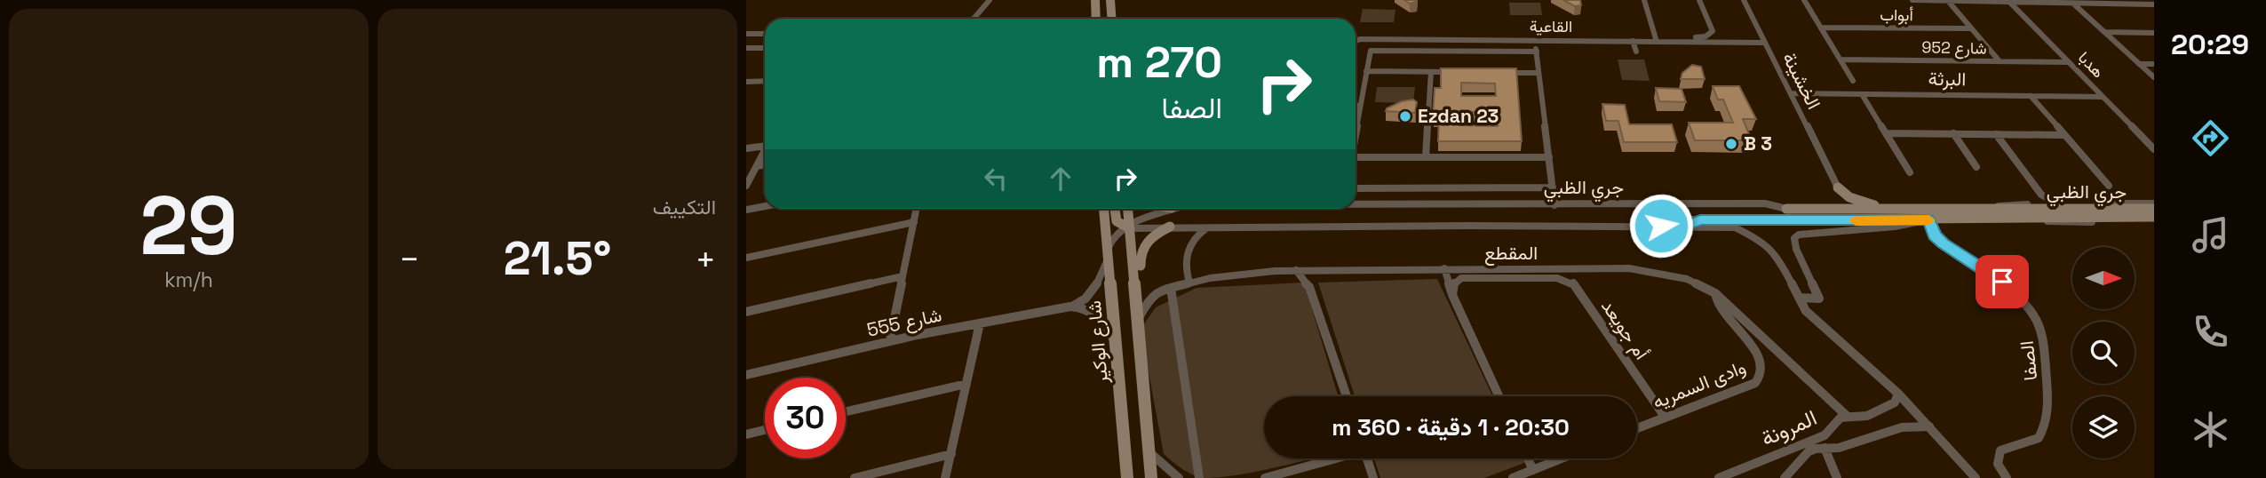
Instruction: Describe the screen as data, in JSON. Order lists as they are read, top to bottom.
{
  "streets": {
    "street": [
      "أبواب",
      "القاعية",
      "شارع 952",
      "هدبا",
      "البرثة",
      "الخشينة",
      "جري الظبي",
      "المقطع",
      "شارع 555",
      "أم جويعد",
      "شارع الوكير",
      "الصفا",
      "وادى السمريه",
      "المرونة"
    ]
  },
  "crossings": [
    ["القاعية", "الخشينة"],
    ["شارع 952", "هدبا"],
    ["هدبا", "البرثة"],
    ["البرثة", "الخشينة"],
    ["جري الظبي", "الصفا"],
    ["المقطع", "وادى السمريه"],
    ["المقطع", "المرونة"],
    ["شارع 555", "شارع الوكير"],
    ["أم جويعد", "وادى السمريه"]
  ],
  "places": ["Ezdan 23", "B 3"],
  "north": "right",
  "page": {
    "tabs": "20:29",
    "tile": [
      "التكييف",
      ["29", "km/h"]
    ],
    "turn": ["270 m", "الصفا"],
    "heat": ["−", "21.5°", "+"],
    "limit": "30",
    "trip": "20:30 · 1 دقيقة · 360 m"
  }
}
